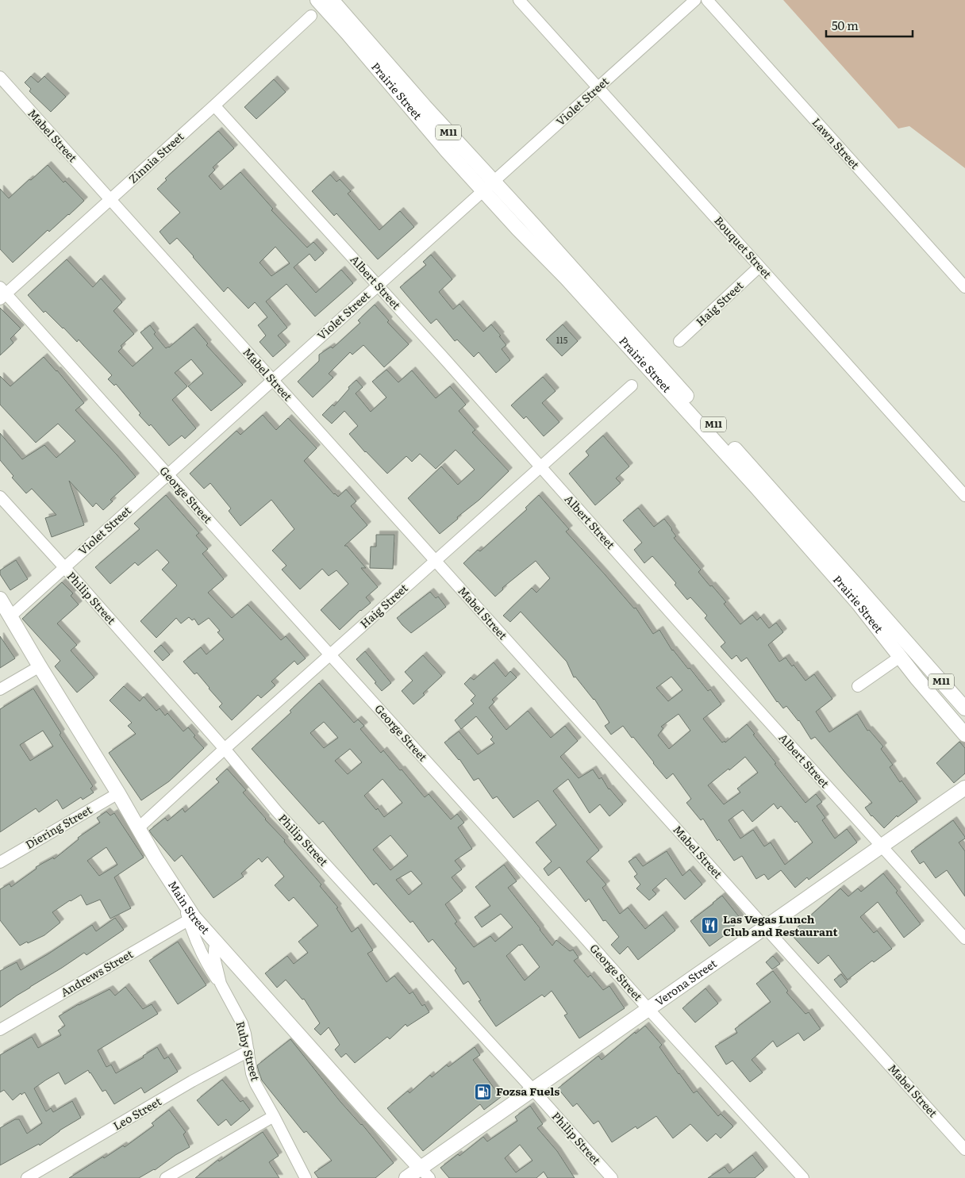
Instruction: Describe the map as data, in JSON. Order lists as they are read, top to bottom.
{
  "streets": {
    "main road": [
      "Prairie Street",
      "M11",
      "Main Street",
      "Verona Street"
    ],
    "street": [
      "Violet Street",
      "Mabel Street",
      "Lawn Street",
      "Zinnia Street",
      "Bouquet Street",
      "Albert Street",
      "Haig Street",
      "George Street",
      "Philip Street",
      "Diering Street",
      "Andrews Street",
      "Ruby Street",
      "Leo Street"
    ]
  },
  "crossings": [
    ["Prairie Street", "Violet Street"],
    ["Violet Street", "Mabel Street"],
    ["Violet Street", "Bouquet Street"],
    ["Violet Street", "Albert Street"],
    ["Violet Street", "George Street"],
    ["Violet Street", "Philip Street"],
    ["Violet Street", "Main Street"],
    ["Mabel Street", "Zinnia Street"],
    ["Mabel Street", "Haig Street"],
    ["Mabel Street", "Verona Street"],
    ["Zinnia Street", "Albert Street"],
    ["Zinnia Street", "George Street"],
    ["Bouquet Street", "Haig Street"],
    ["Albert Street", "Haig Street"],
    ["Albert Street", "Verona Street"],
    ["Haig Street", "George Street"],
    ["Haig Street", "Philip Street"],
    ["Haig Street", "Main Street"],
    ["George Street", "Verona Street"],
    ["Philip Street", "Verona Street"],
    ["Diering Street", "Main Street"],
    ["Main Street", "Andrews Street"],
    ["Main Street", "Verona Street"],
    ["Main Street", "Ruby Street"],
    ["Ruby Street", "Leo Street"]
  ],
  "places": {
    "restaurant": ["Las Vegas Lunch Club and Restaurant"],
    "fuel station": ["Fozsa Fuels"]
  },
  "house_numbers": ["115"],
  "scale_bar": "50 m"
}
